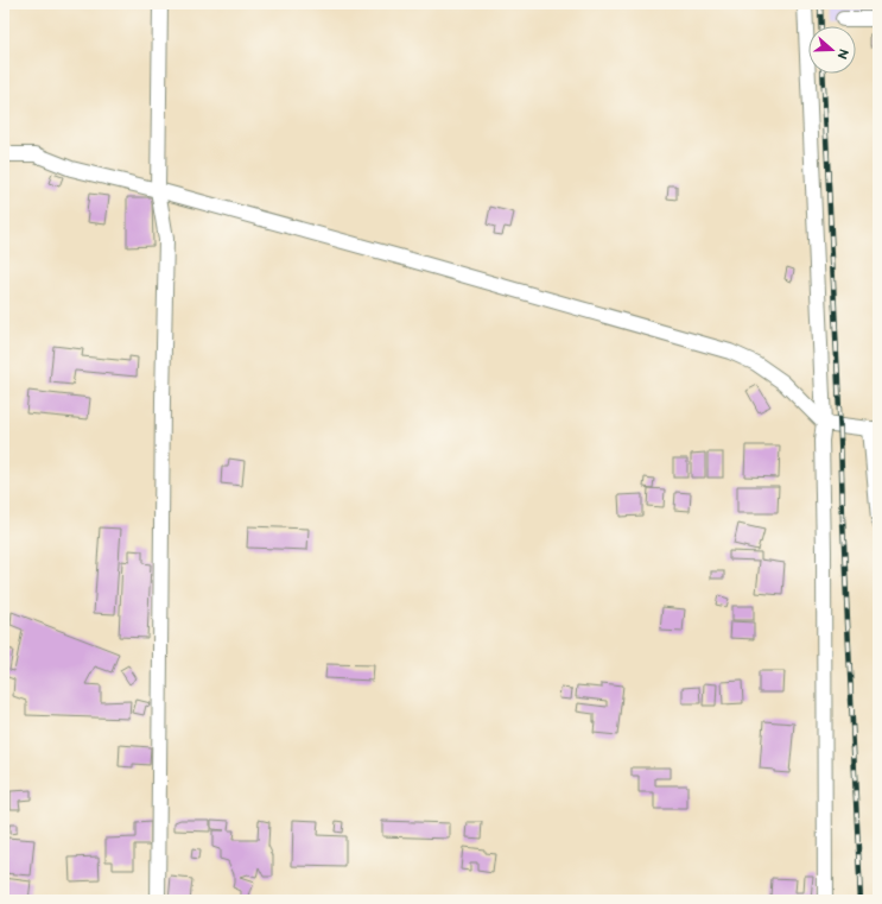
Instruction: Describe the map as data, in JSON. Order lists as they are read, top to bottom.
{
  "north": "right"
}
